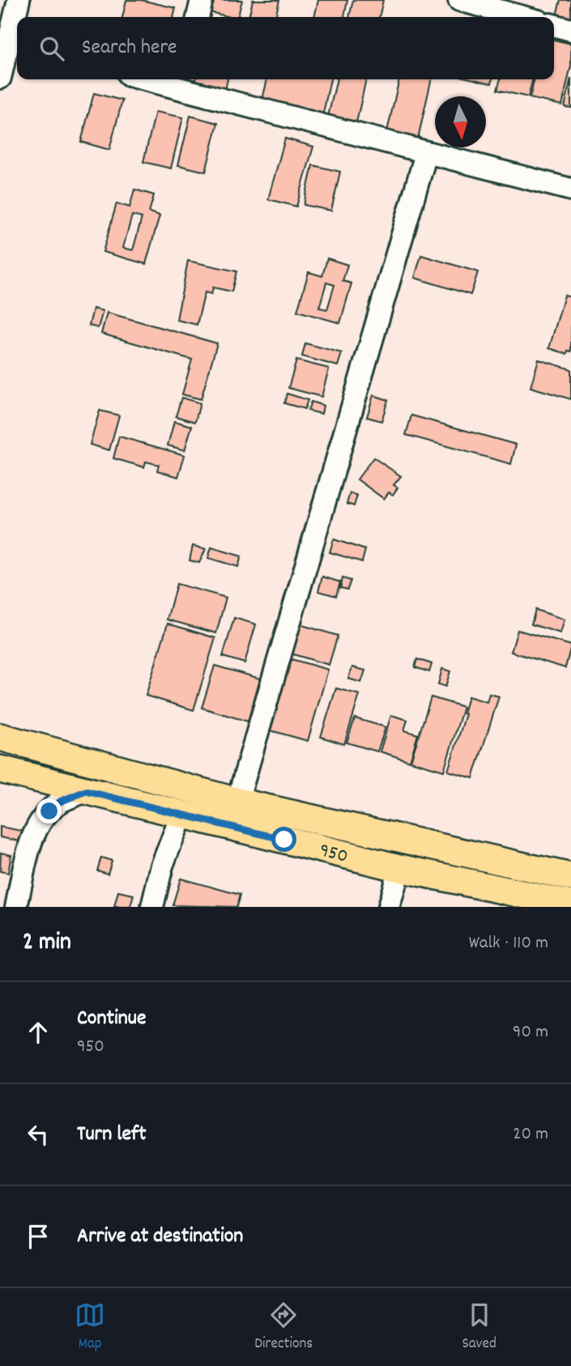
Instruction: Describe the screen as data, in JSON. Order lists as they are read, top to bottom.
{
  "streets": {
    "main road": ["950"]
  },
  "north": "bottom",
  "page": {
    "search": "Search here",
    "heading": ["2 min", "Walk · 110 m"],
    "list": [
      ["Continue", "950", "90 m"],
      ["Turn left", "20 m"],
      "Arrive at destination"
    ],
    "nav": ["Map", "Directions", "Saved"]
  }
}
